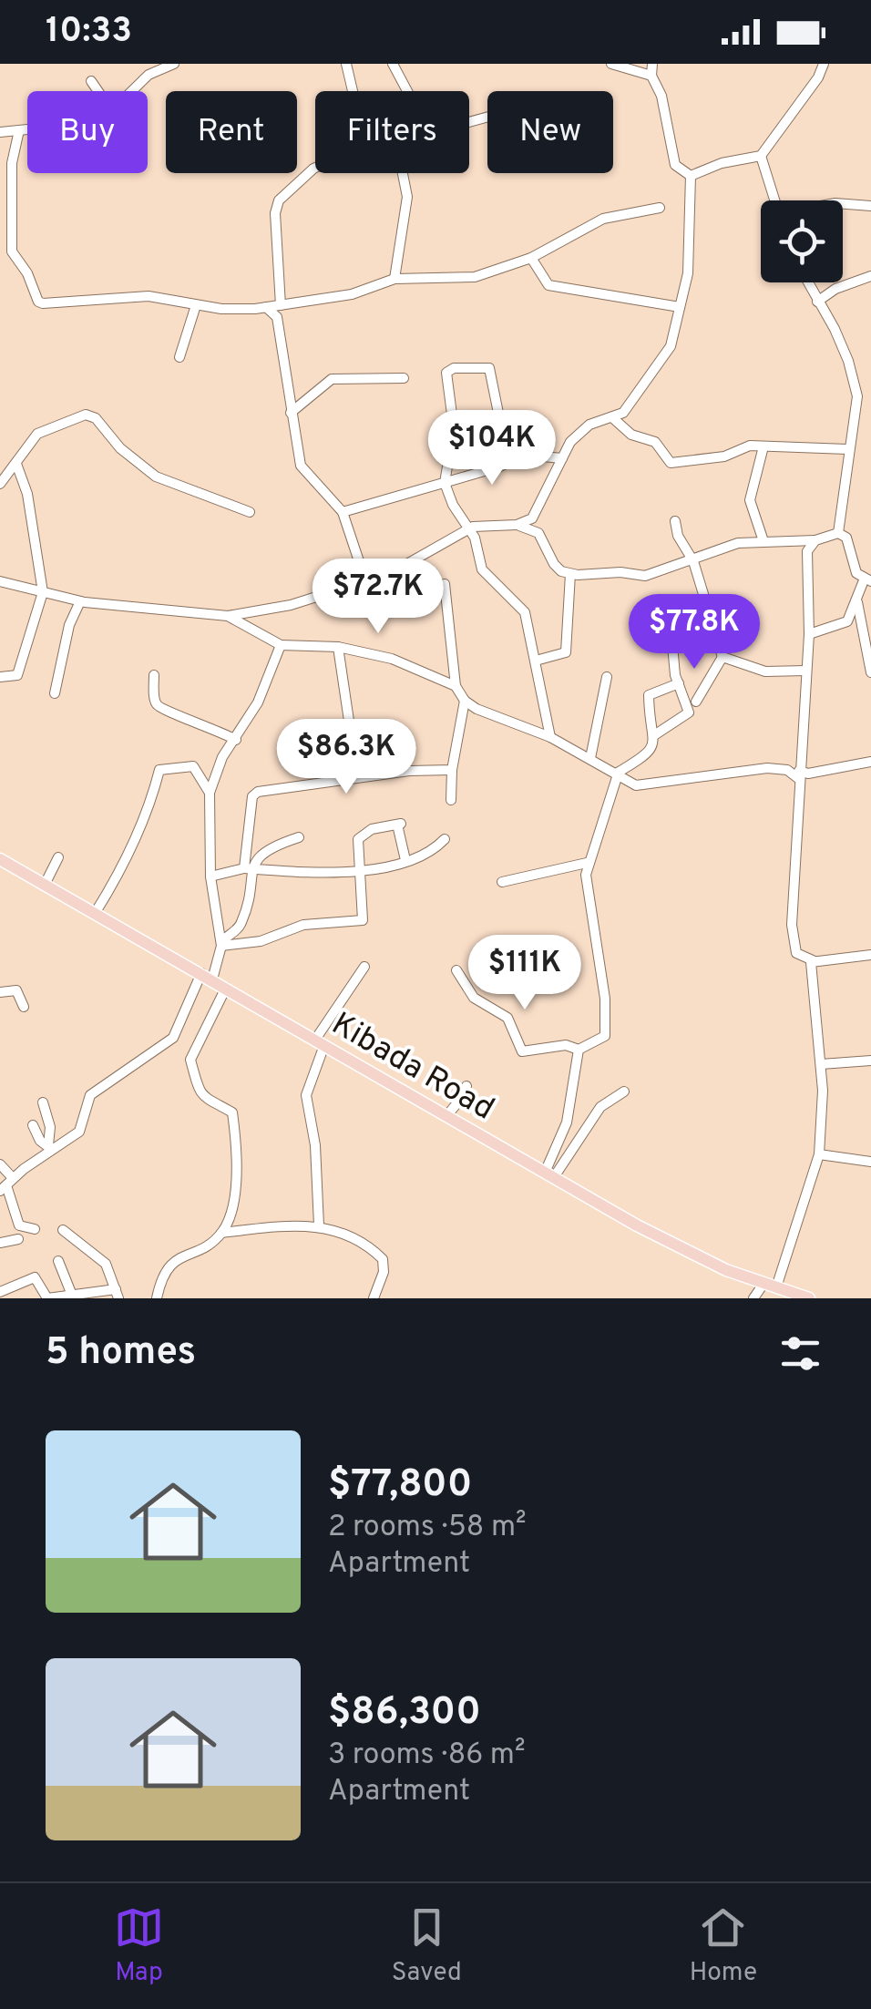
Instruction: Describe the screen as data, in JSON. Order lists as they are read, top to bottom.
{
  "streets": {
    "main road": ["Kibada Road"]
  },
  "page": {
    "status": "10:33",
    "chip": [
      "Buy",
      "Rent",
      "Filters",
      "New"
    ],
    "price": [
      "$104K",
      "$72.7K",
      "$77.8K",
      "$86.3K",
      "$111K"
    ],
    "heading": "5 homes",
    "list": [
      {
        "name": "$77,800",
        "note": "2 rooms · 58 m² · Apartment"
      },
      {
        "name": "$86,300",
        "note": "3 rooms · 86 m² · Apartment"
      }
    ],
    "tabs": ["Map", "Saved", "Home"]
  }
}
